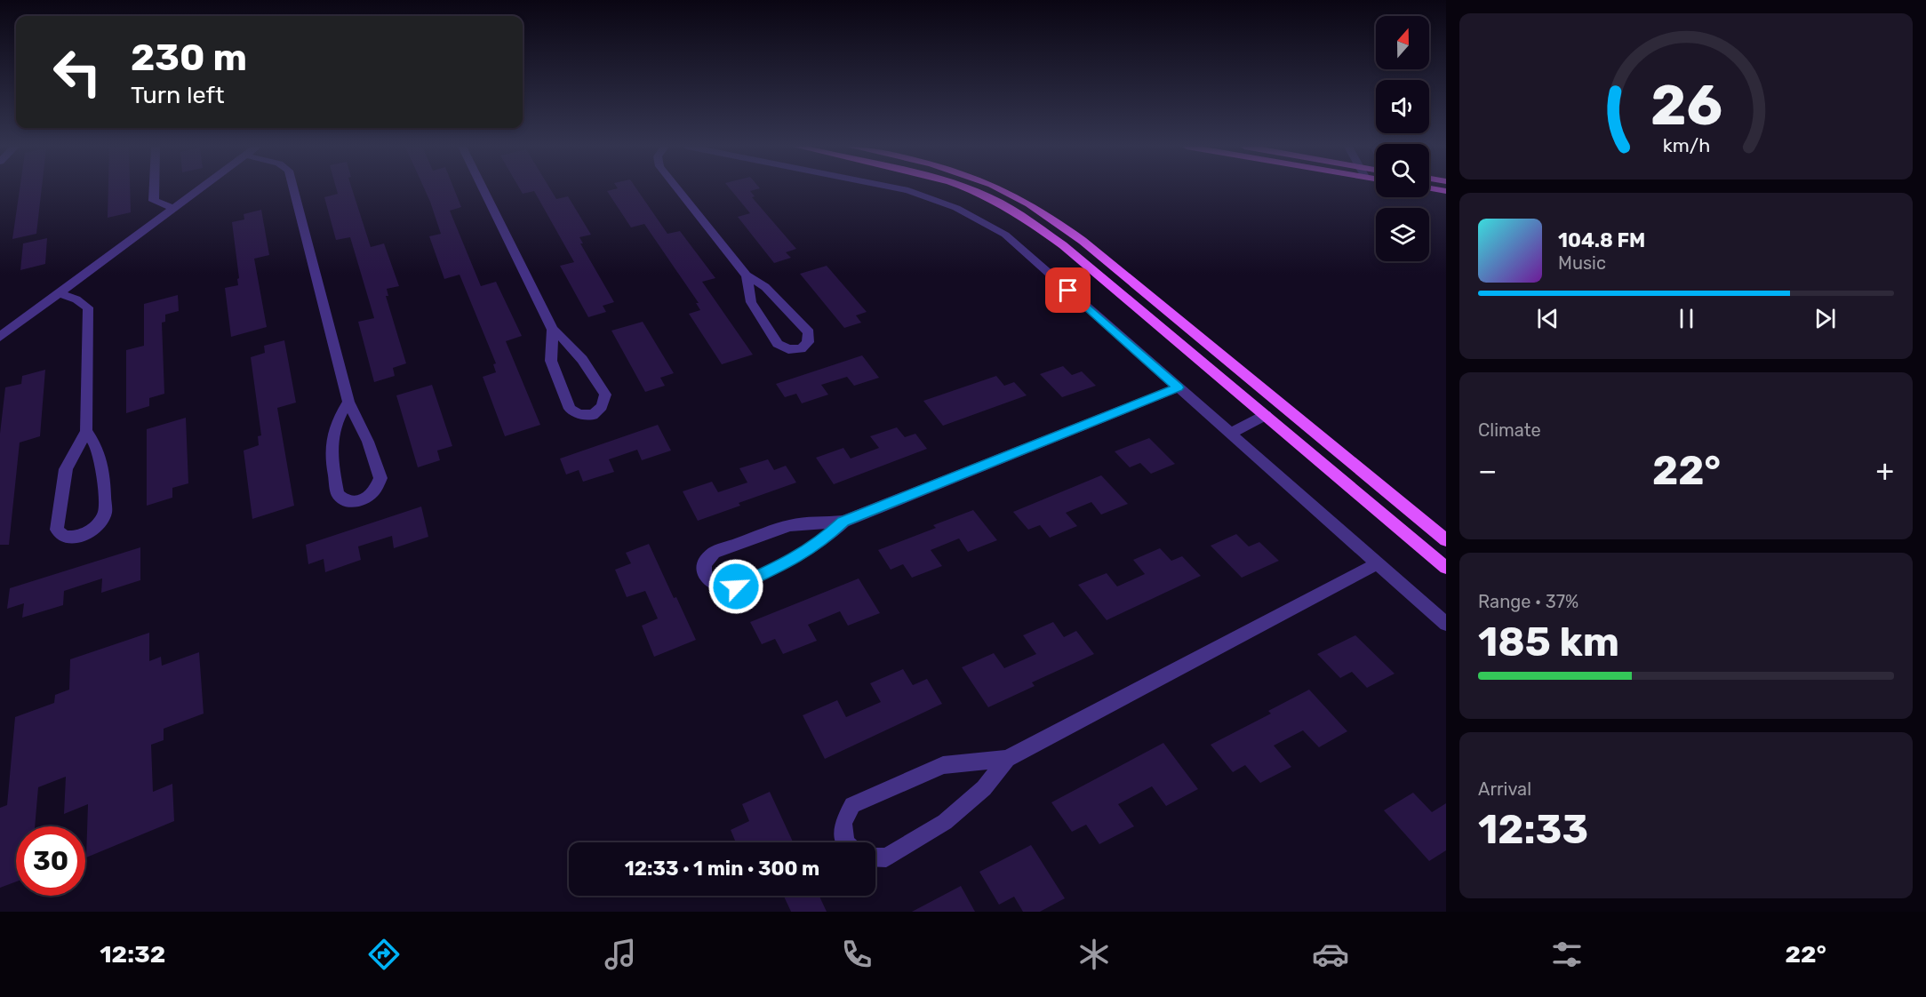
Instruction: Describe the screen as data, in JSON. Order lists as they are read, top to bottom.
{
  "north": "top",
  "page": {
    "turn": ["230 m", "Turn left"],
    "song": ["104.8 FM", "Music"],
    "tile": [
      "Climate",
      ["Range · 37%", "185 km"],
      ["Arrival", "12:33"]
    ],
    "heat": ["−", "22°", "+"],
    "limit": "30",
    "trip": "12:33 · 1 min · 300 m",
    "tabs": ["12:32", "22°"],
    "gauge": ["26", "km/h"]
  }
}
